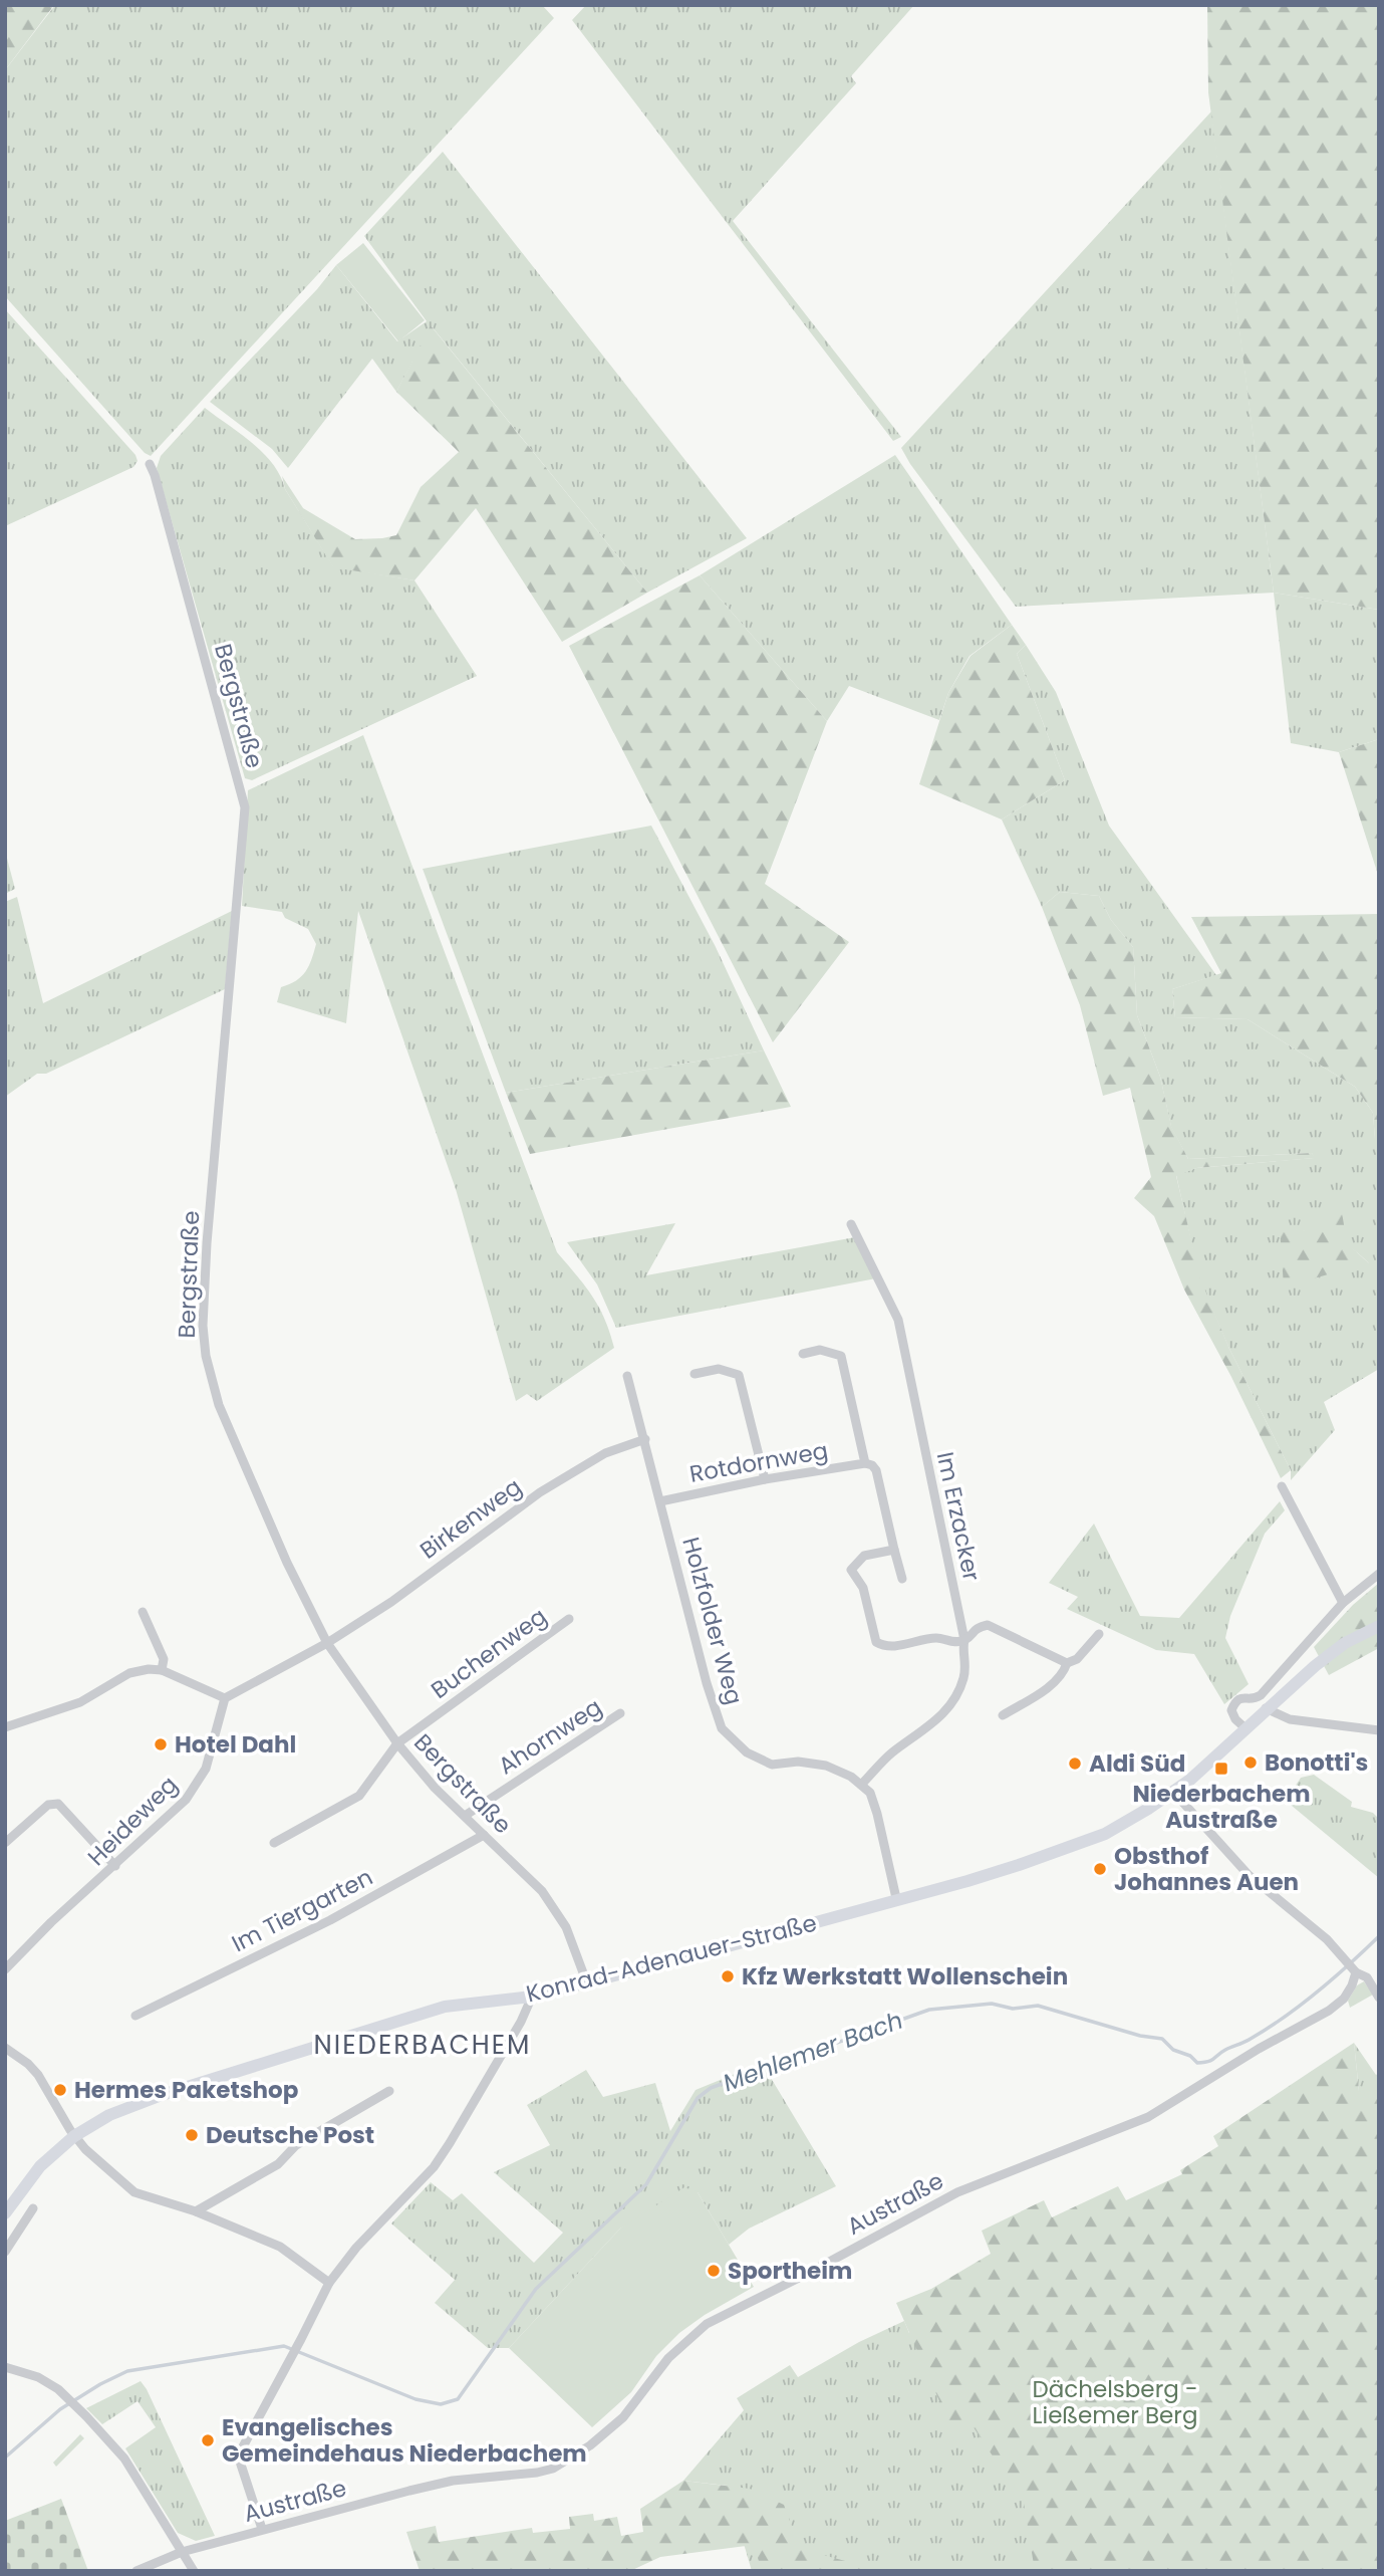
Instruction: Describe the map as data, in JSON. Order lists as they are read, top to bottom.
{
  "streets": {
    "main road": ["Konrad-Adenauer-Straße"],
    "street": [
      "Bergstraße",
      "Rotdornweg",
      "Im Erzacker",
      "Birkenweg",
      "Holzfolder Weg",
      "Buchenweg",
      "Ahornweg",
      "Heideweg",
      "Im Tiergarten",
      "Austraße"
    ]
  },
  "crossings": [
    ["Bergstraße", "Birkenweg"],
    ["Bergstraße", "Buchenweg"],
    ["Bergstraße", "Ahornweg"],
    ["Bergstraße", "Im Tiergarten"],
    ["Bergstraße", "Konrad-Adenauer-Straße"],
    ["Rotdornweg", "Holzfolder Weg"],
    ["Im Erzacker", "Holzfolder Weg"],
    ["Birkenweg", "Holzfolder Weg"]
  ],
  "districts": ["NIEDERBACHEM"],
  "water": ["Mehlemer Bach"],
  "parks": ["Dächelsberg - Ließemer Berg"],
  "places": {
    "other": [
      "Hotel Dahl",
      "Bonotti's",
      "Aldi Süd",
      "Obsthof Johannes Auen",
      "Kfz Werkstatt Wollenschein",
      "Hermes Paketshop",
      "Deutsche Post",
      "Sportheim",
      "Evangelisches Gemeindehaus Niederbachem"
    ],
    "transit": ["Niederbachem Austraße"]
  }
}
